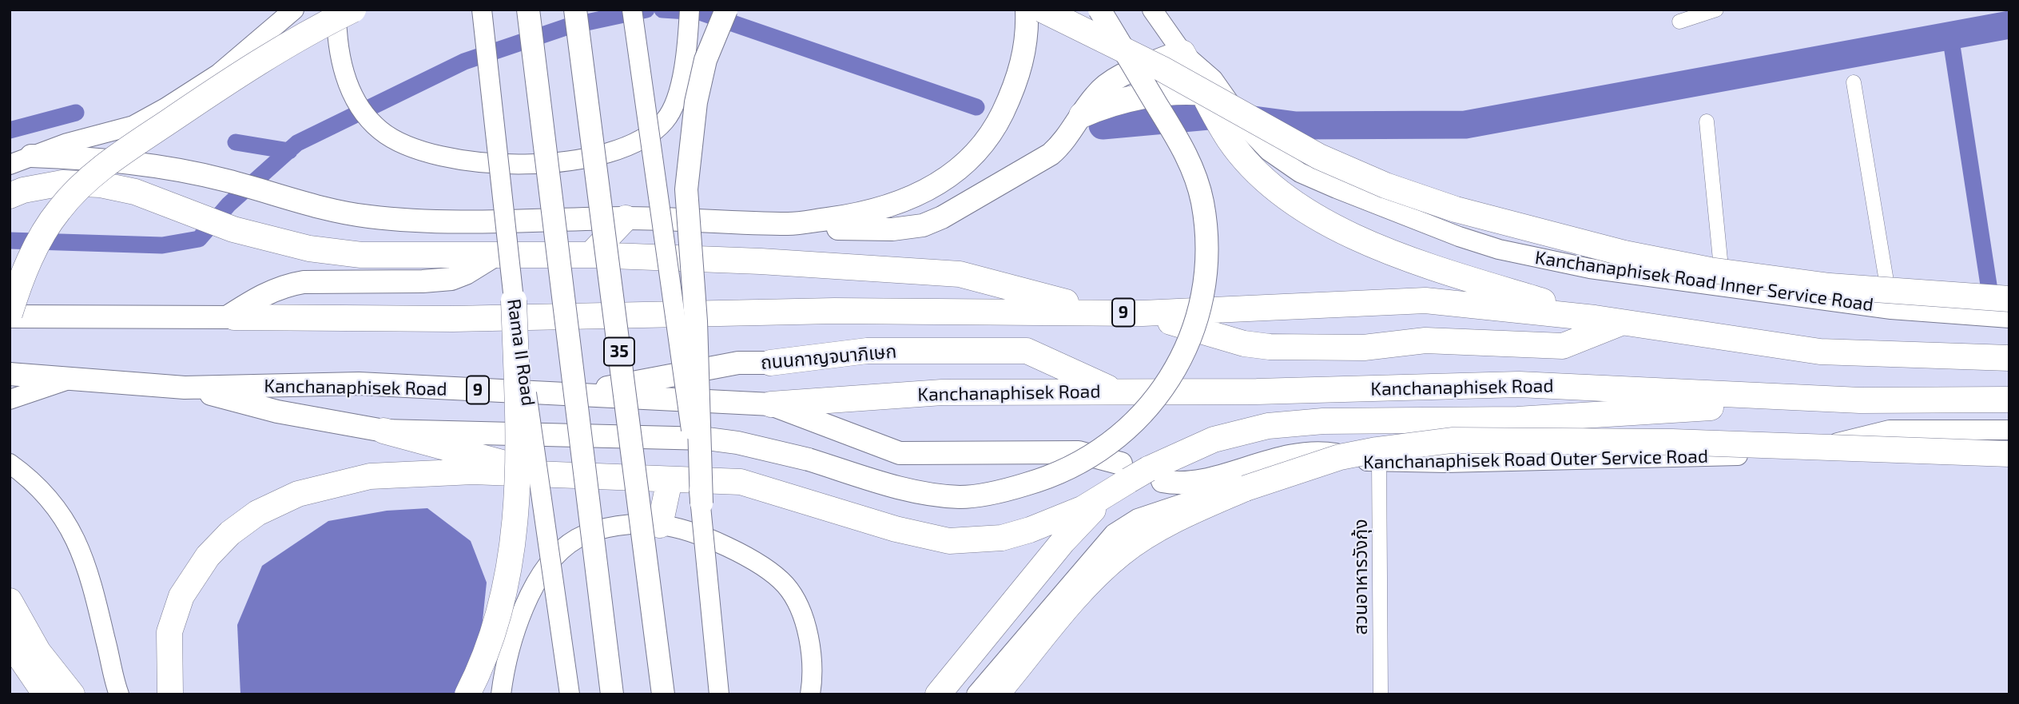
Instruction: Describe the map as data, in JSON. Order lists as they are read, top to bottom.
{
  "streets": {
    "highway": [
      "9",
      "35",
      "ถนนกาญจนาภิเษก",
      "Kanchanaphisek Road"
    ],
    "main road": ["Kanchanaphisek Road Inner Service Road", "Rama II Road", "Kanchanaphisek Road Outer Service Road"],
    "street": ["สวนอาหารวังกุ้ง"]
  },
  "crossings": [
    ["ถนนกาญจนาภิเษก", "Kanchanaphisek Road"],
    ["Kanchanaphisek Road Outer Service Road", "สวนอาหารวังกุ้ง"]
  ]
}
